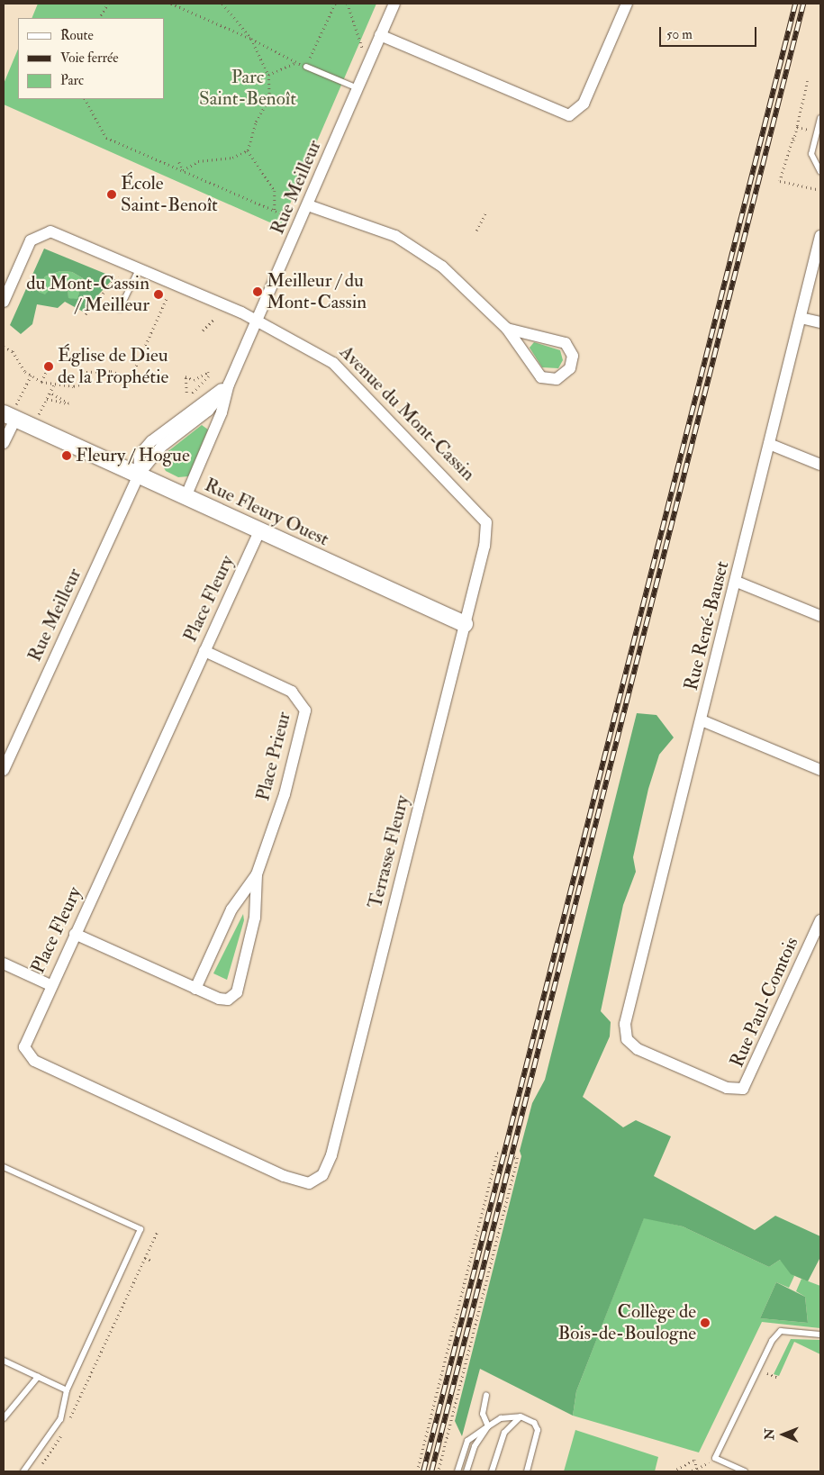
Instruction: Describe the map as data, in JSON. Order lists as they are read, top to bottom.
{
  "streets": {
    "street": [
      "Rue Meilleur",
      "Avenue du Mont-Cassin",
      "Rue Fleury Ouest",
      "Place Fleury",
      "Rue René-Bauset",
      "Place Prieur",
      "Terrasse Fleury",
      "Rue Paul-Comtois"
    ]
  },
  "crossings": [
    ["Rue Meilleur", "Avenue du Mont-Cassin"],
    ["Rue Meilleur", "Rue Fleury Ouest"],
    ["Avenue du Mont-Cassin", "Terrasse Fleury"],
    ["Rue Fleury Ouest", "Place Fleury"],
    ["Rue Fleury Ouest", "Terrasse Fleury"],
    ["Place Fleury", "Place Prieur"],
    ["Place Fleury", "Terrasse Fleury"],
    ["Rue René-Bauset", "Rue Paul-Comtois"]
  ],
  "parks": ["Parc Saint-Benoît"],
  "places": [
    "École Saint-Benoît",
    "Meilleur / du Mont-Cassin",
    "du Mont-Cassin / Meilleur",
    "Église de Dieu de la Prophétie",
    "Fleury / Hogue",
    "Collège de Bois-de-Boulogne"
  ],
  "legend": ["Route", "Voie ferrée", "Parc"],
  "scale_bar": "50 m",
  "north": "left"
}
